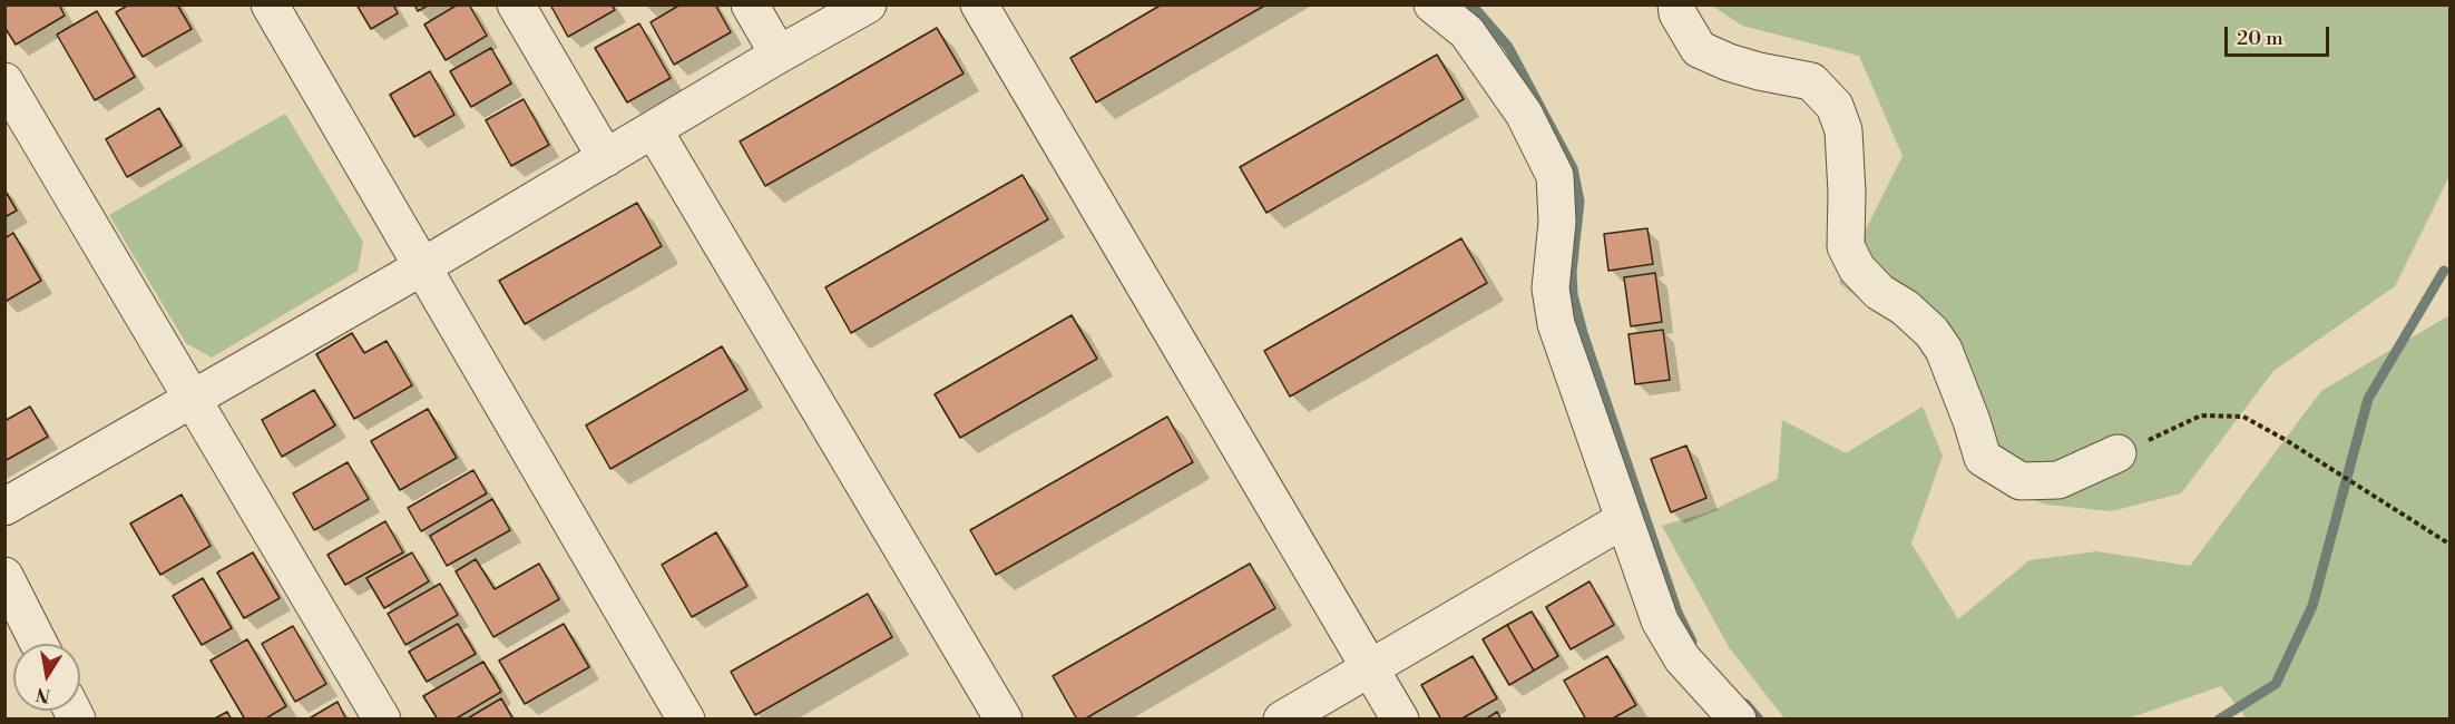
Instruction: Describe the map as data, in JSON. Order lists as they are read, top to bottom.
{
  "scale_bar": "20 m",
  "north": "bottom"
}
